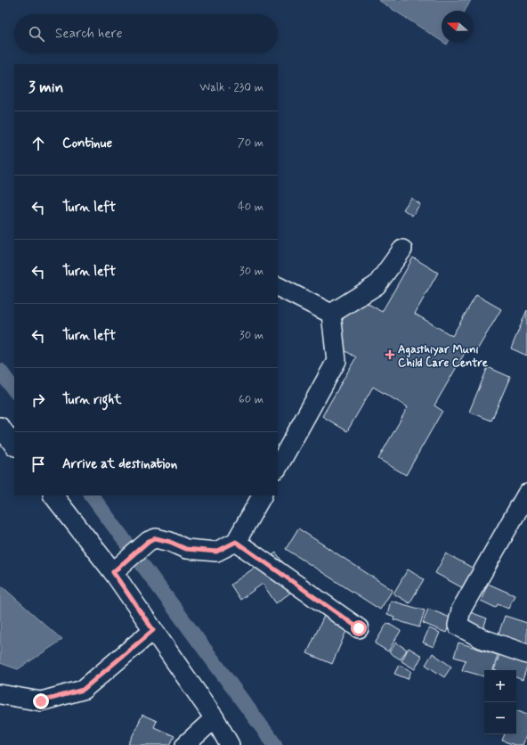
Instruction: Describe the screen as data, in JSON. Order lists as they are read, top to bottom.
{
  "places": {
    "health": ["Agasthiyar Muni Child Care Centre"]
  },
  "north": "left",
  "page": {
    "search": "Search here",
    "heading": ["3 min", "Walk · 230 m"],
    "list": [
      ["Continue", "70 m"],
      ["Turn left", "40 m"],
      ["Turn left", "30 m"],
      ["Turn left", "30 m"],
      ["Turn right", "60 m"],
      "Arrive at destination"
    ],
    "map_buttons": ["+", "−"]
  }
}
